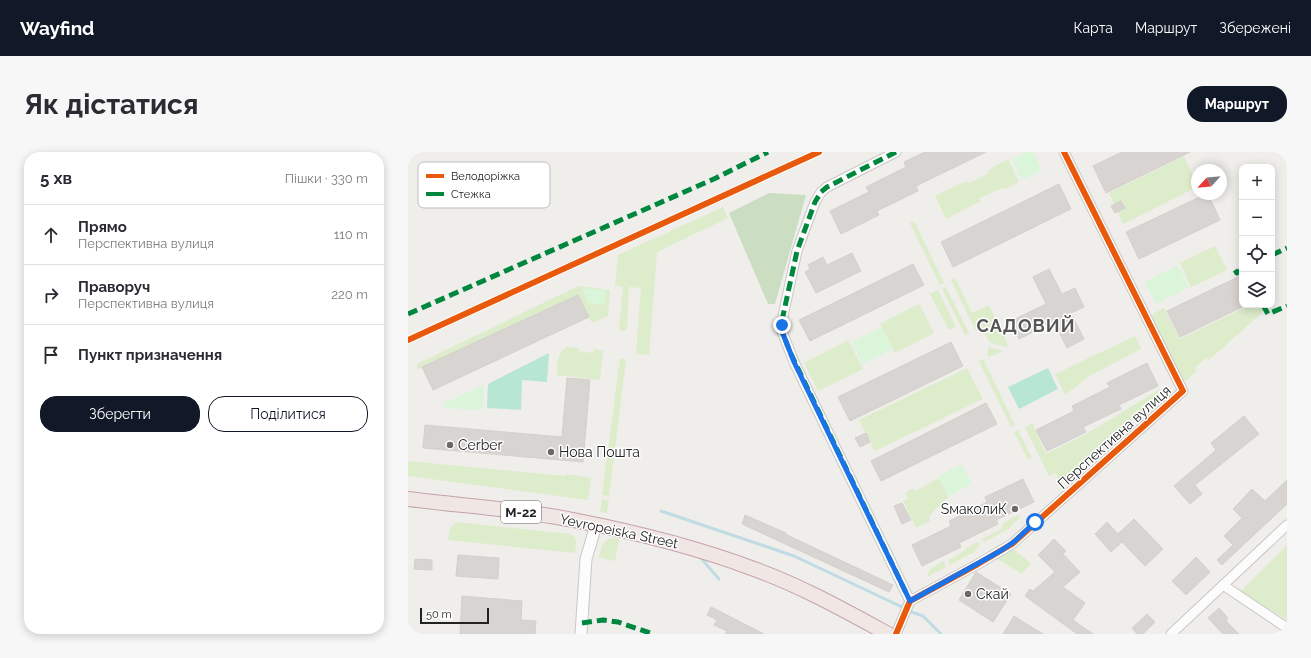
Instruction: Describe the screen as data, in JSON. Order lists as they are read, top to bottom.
{
  "streets": {
    "highway": ["М-22", "Yevropeiska Street"],
    "street": ["Перспективна вулиця"]
  },
  "districts": ["САДОВИЙ"],
  "places": [
    "Cerber",
    "Нова Пошта",
    "SмаколиК",
    "Скай"
  ],
  "legend": ["Велодоріжка", "Стежка"],
  "scale_bar": "50 m",
  "north": "bottom left",
  "page": {
    "header": "Wayfind",
    "nav": ["Карта", "Маршрут", "Збережені"],
    "buttons": [
      "Маршрут",
      ["Зберегти", "Поділитися"]
    ],
    "title": "Як дістатися",
    "heading": ["5 хв", "Пішки · 330 m"],
    "map_buttons": ["+", "−"],
    "list": [
      ["Прямо", "Перспективна вулиця", "110 m"],
      ["Праворуч", "Перспективна вулиця", "220 m"],
      "Пункт призначення"
    ],
    "scale": "50 m"
  }
}
